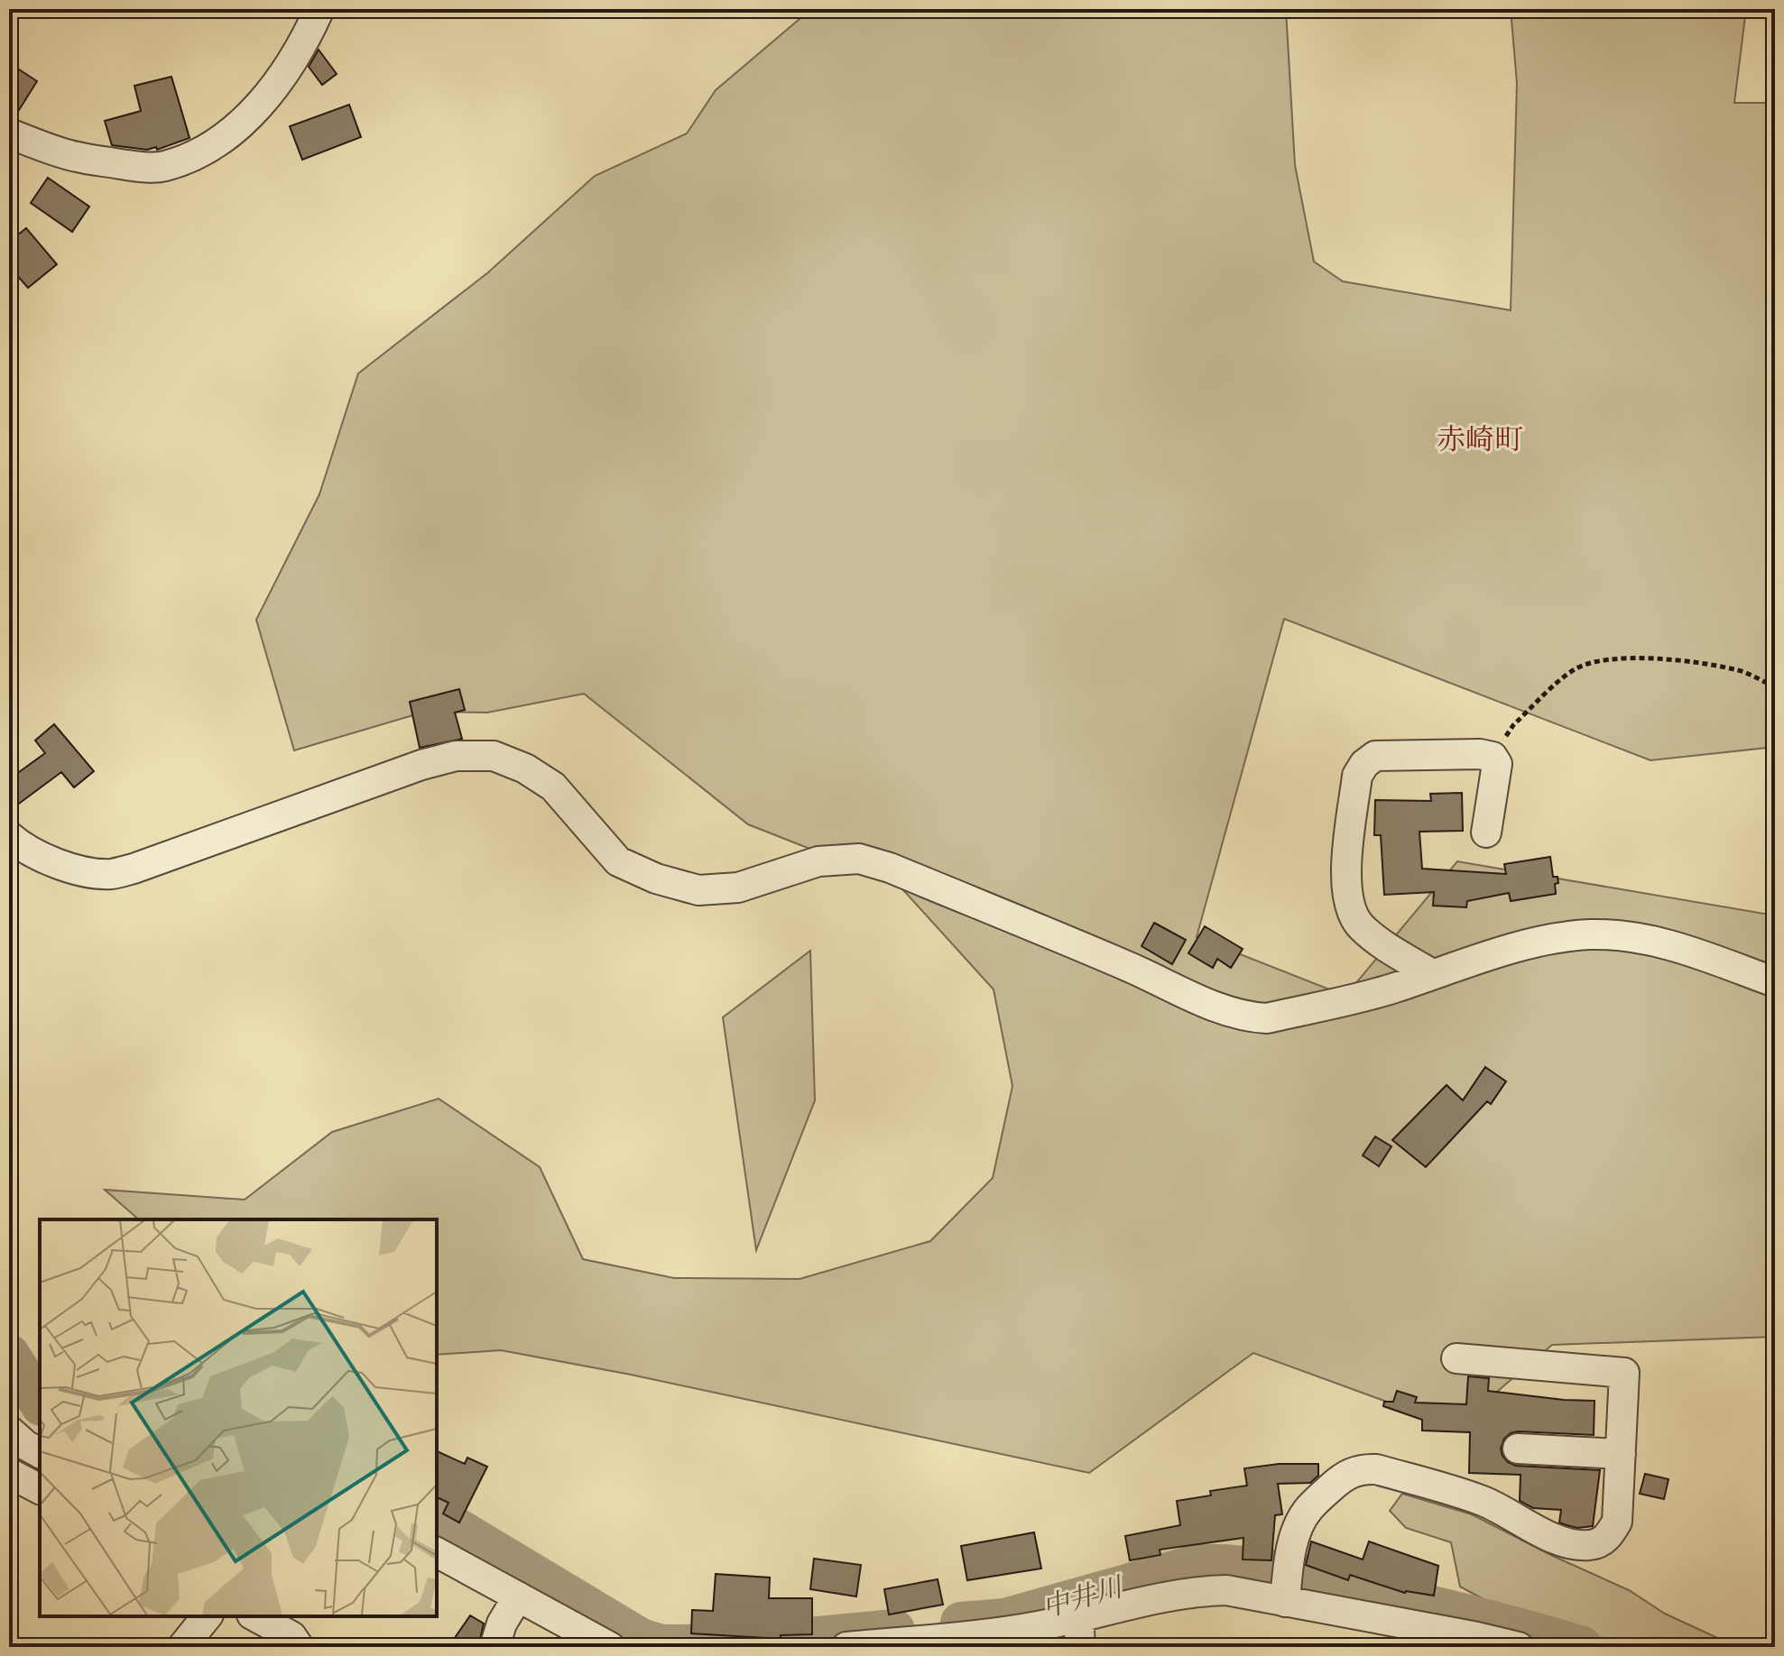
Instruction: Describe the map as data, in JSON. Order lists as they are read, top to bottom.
{
  "districts": ["赤崎町"],
  "water": ["中井川"]
}
